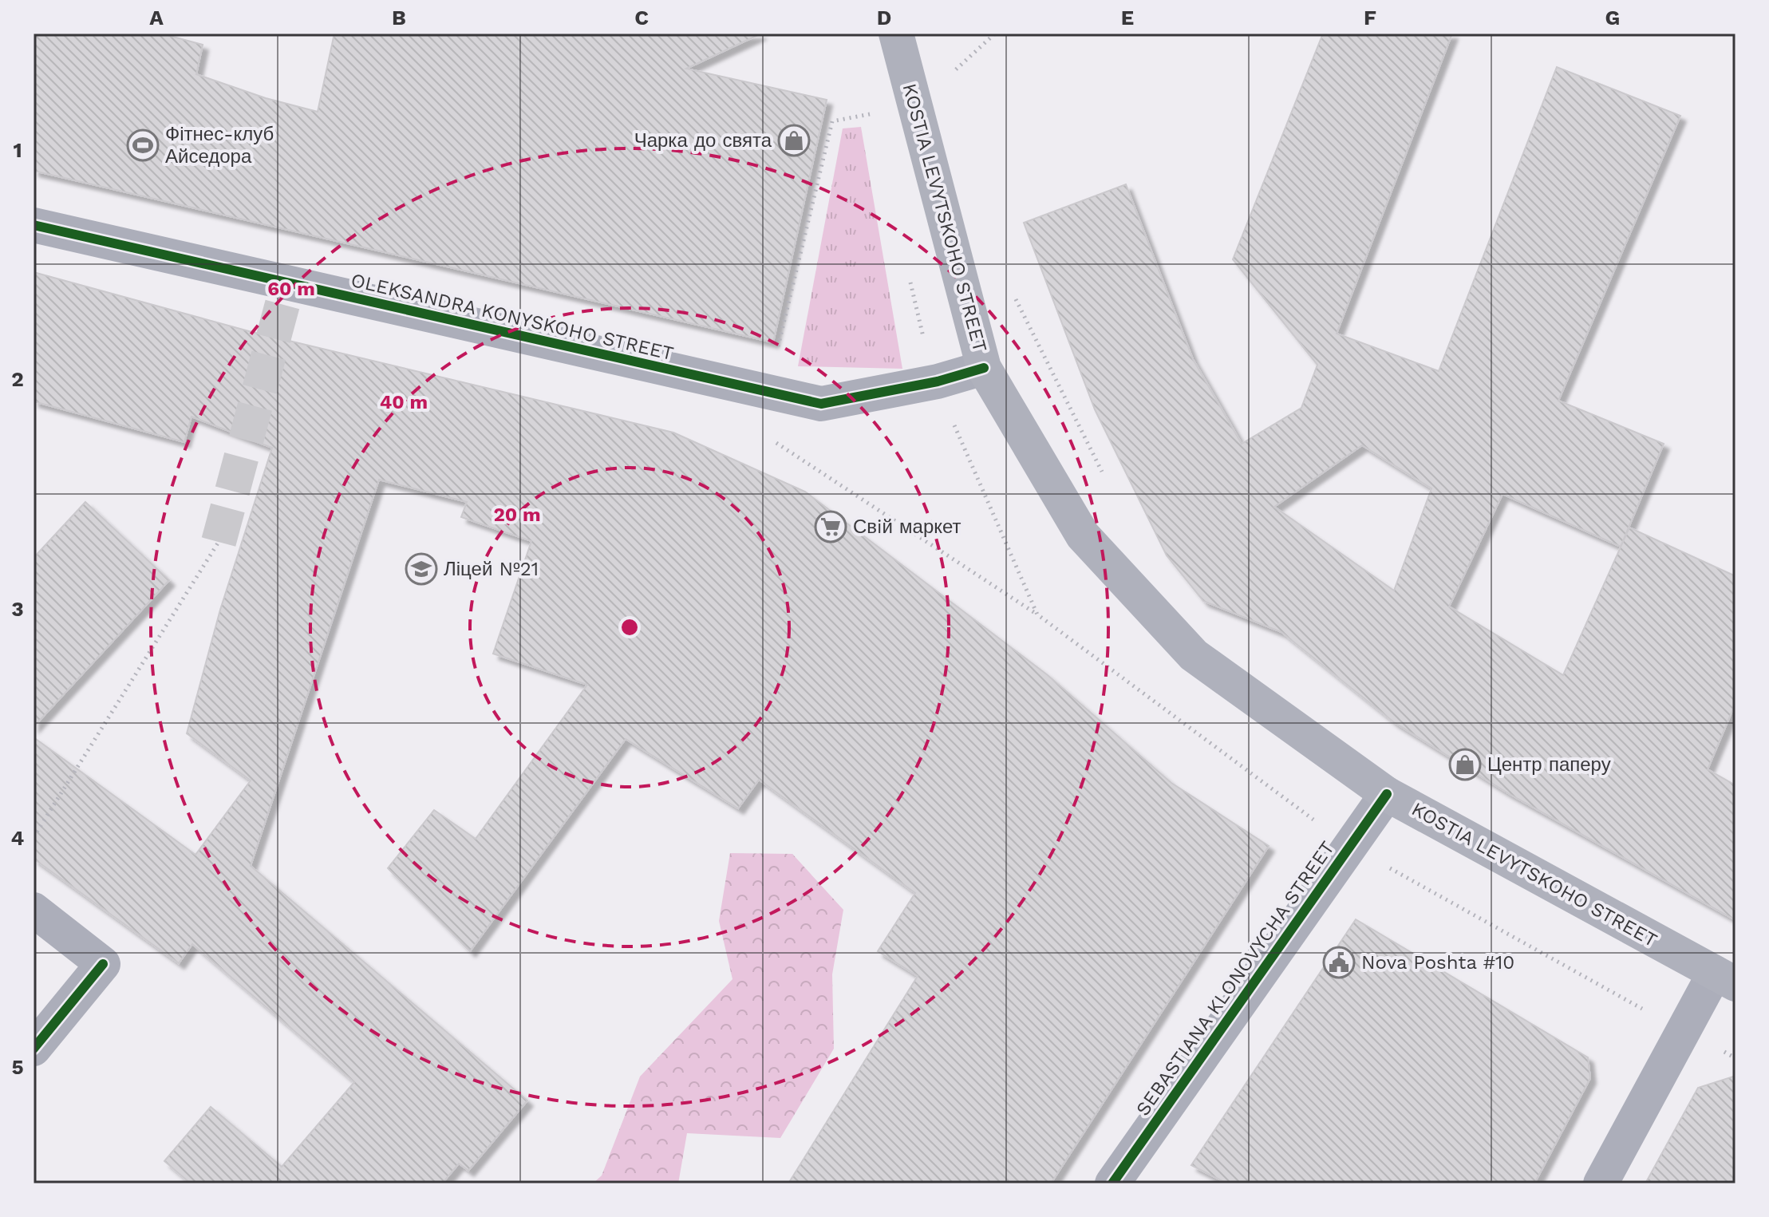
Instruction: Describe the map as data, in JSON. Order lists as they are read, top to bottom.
{
  "streets": {
    "main road": ["KOSTIA LEVYTSKOHO STREET"],
    "street": ["OLEKSANDRA KONYSKOHO STREET", "SEBASTIANA KLONOVYCHA STREET"]
  },
  "crossings": [
    ["KOSTIA LEVYTSKOHO STREET", "OLEKSANDRA KONYSKOHO STREET"],
    ["KOSTIA LEVYTSKOHO STREET", "SEBASTIANA KLONOVYCHA STREET"]
  ],
  "places": {
    "shop": ["Чарка до свята", "Центр паперу"],
    "sports": ["Фітнес-клуб Айседора"],
    "supermarket": ["Свiй маркет"],
    "school or university": ["Ліцей №21"],
    "public building": ["Nova Poshta #10"]
  },
  "grid": {
    "columns": [
      "A",
      "B",
      "C",
      "D",
      "E",
      "F",
      "G"
    ],
    "rows": [
      "1",
      "2",
      "3",
      "4",
      "5"
    ]
  },
  "rings": ["60 m", "40 m", "20 m"]
}
